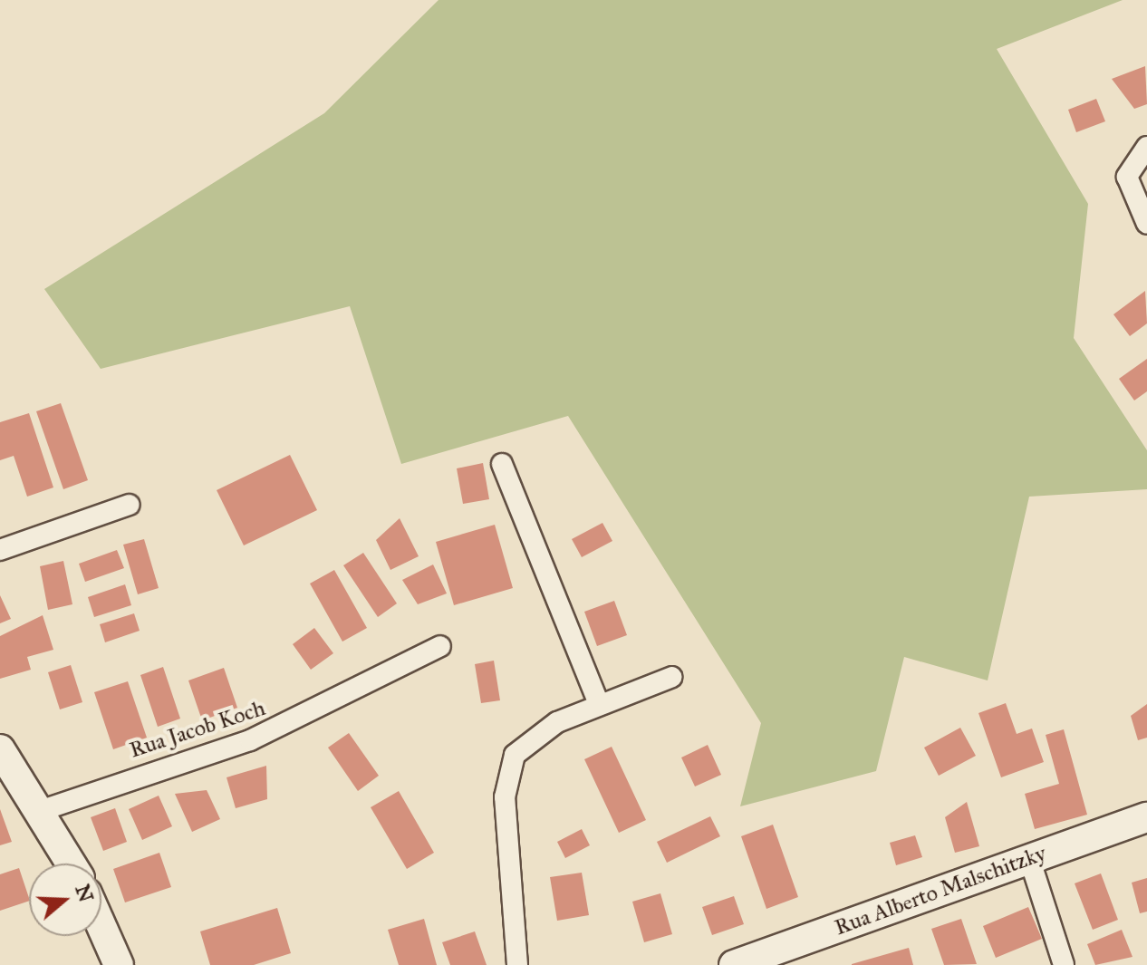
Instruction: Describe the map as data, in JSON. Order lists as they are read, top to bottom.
{
  "streets": {
    "street": ["Rua Jacob Koch", "Rua Alberto Malschitzky"]
  },
  "north": "right"
}
